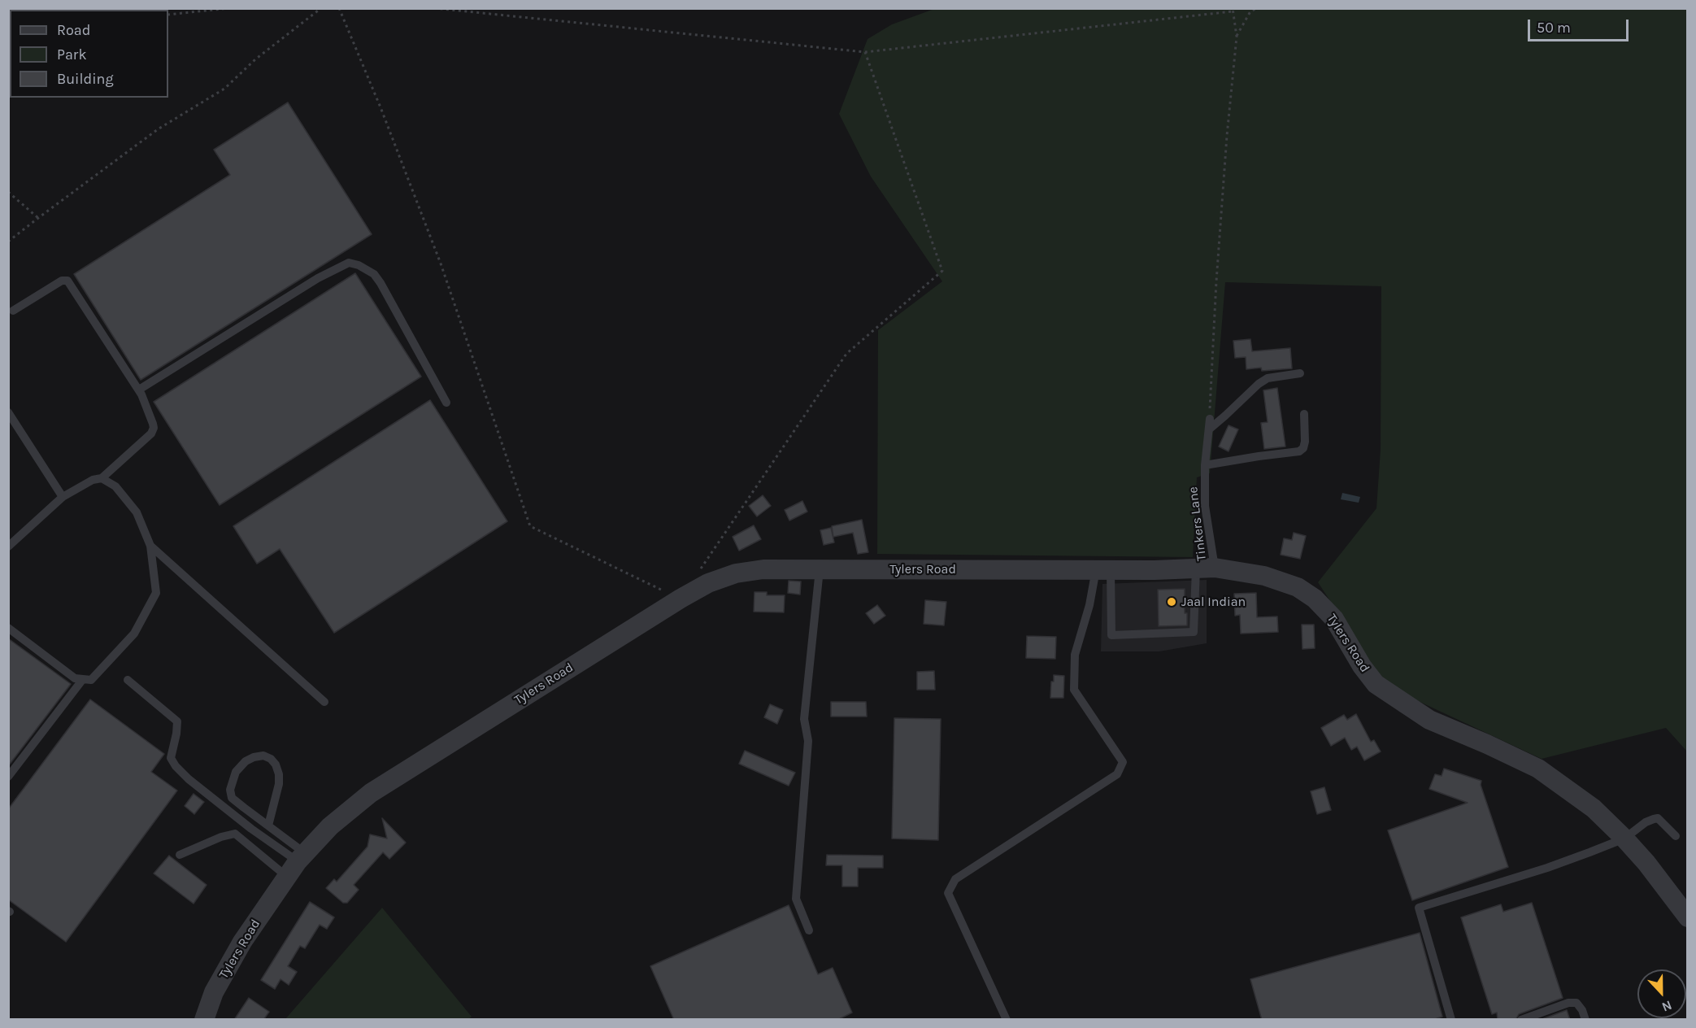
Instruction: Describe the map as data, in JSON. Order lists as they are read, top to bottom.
{
  "streets": {
    "street": ["Tylers Road"],
    "lane": ["Tinkers Lane"]
  },
  "crossings": [
    ["Tinkers Lane", "Tylers Road"]
  ],
  "places": ["Jaal Indian"],
  "legend": ["Road", "Park", "Building"],
  "scale_bar": "50 m",
  "north": "bottom"
}
